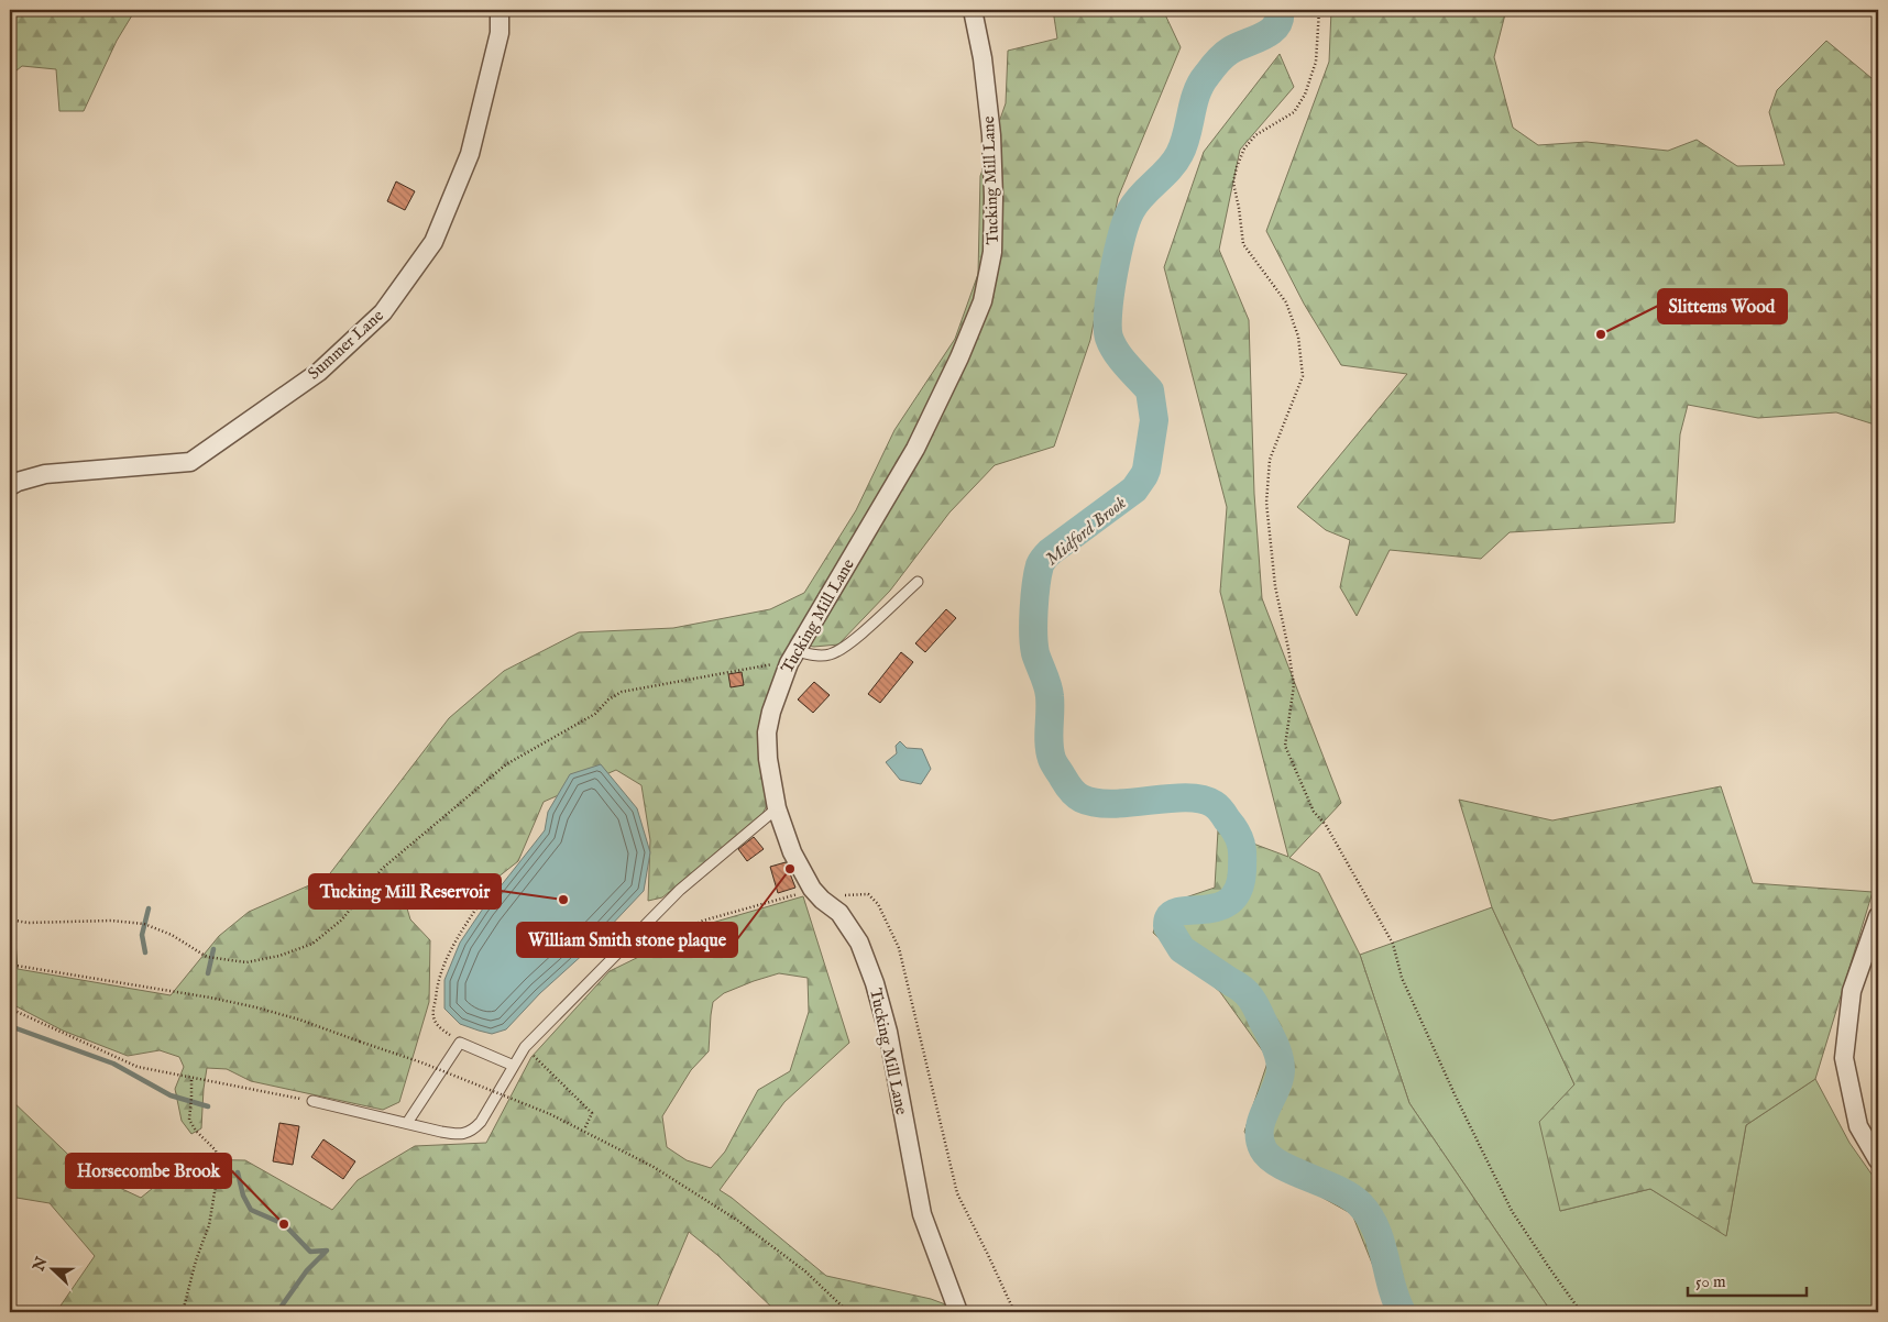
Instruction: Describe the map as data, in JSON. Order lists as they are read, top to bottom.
{
  "streets": {
    "street": ["Tucking Mill Lane", "Summer Lane"]
  },
  "water": ["Midford Brook"],
  "places": [
    "Slittems Wood",
    "William Smith stone plaque",
    "Tucking Mill Reservoir",
    "Horsecombe Brook"
  ],
  "scale_bar": "50 m",
  "north": "left"
}
